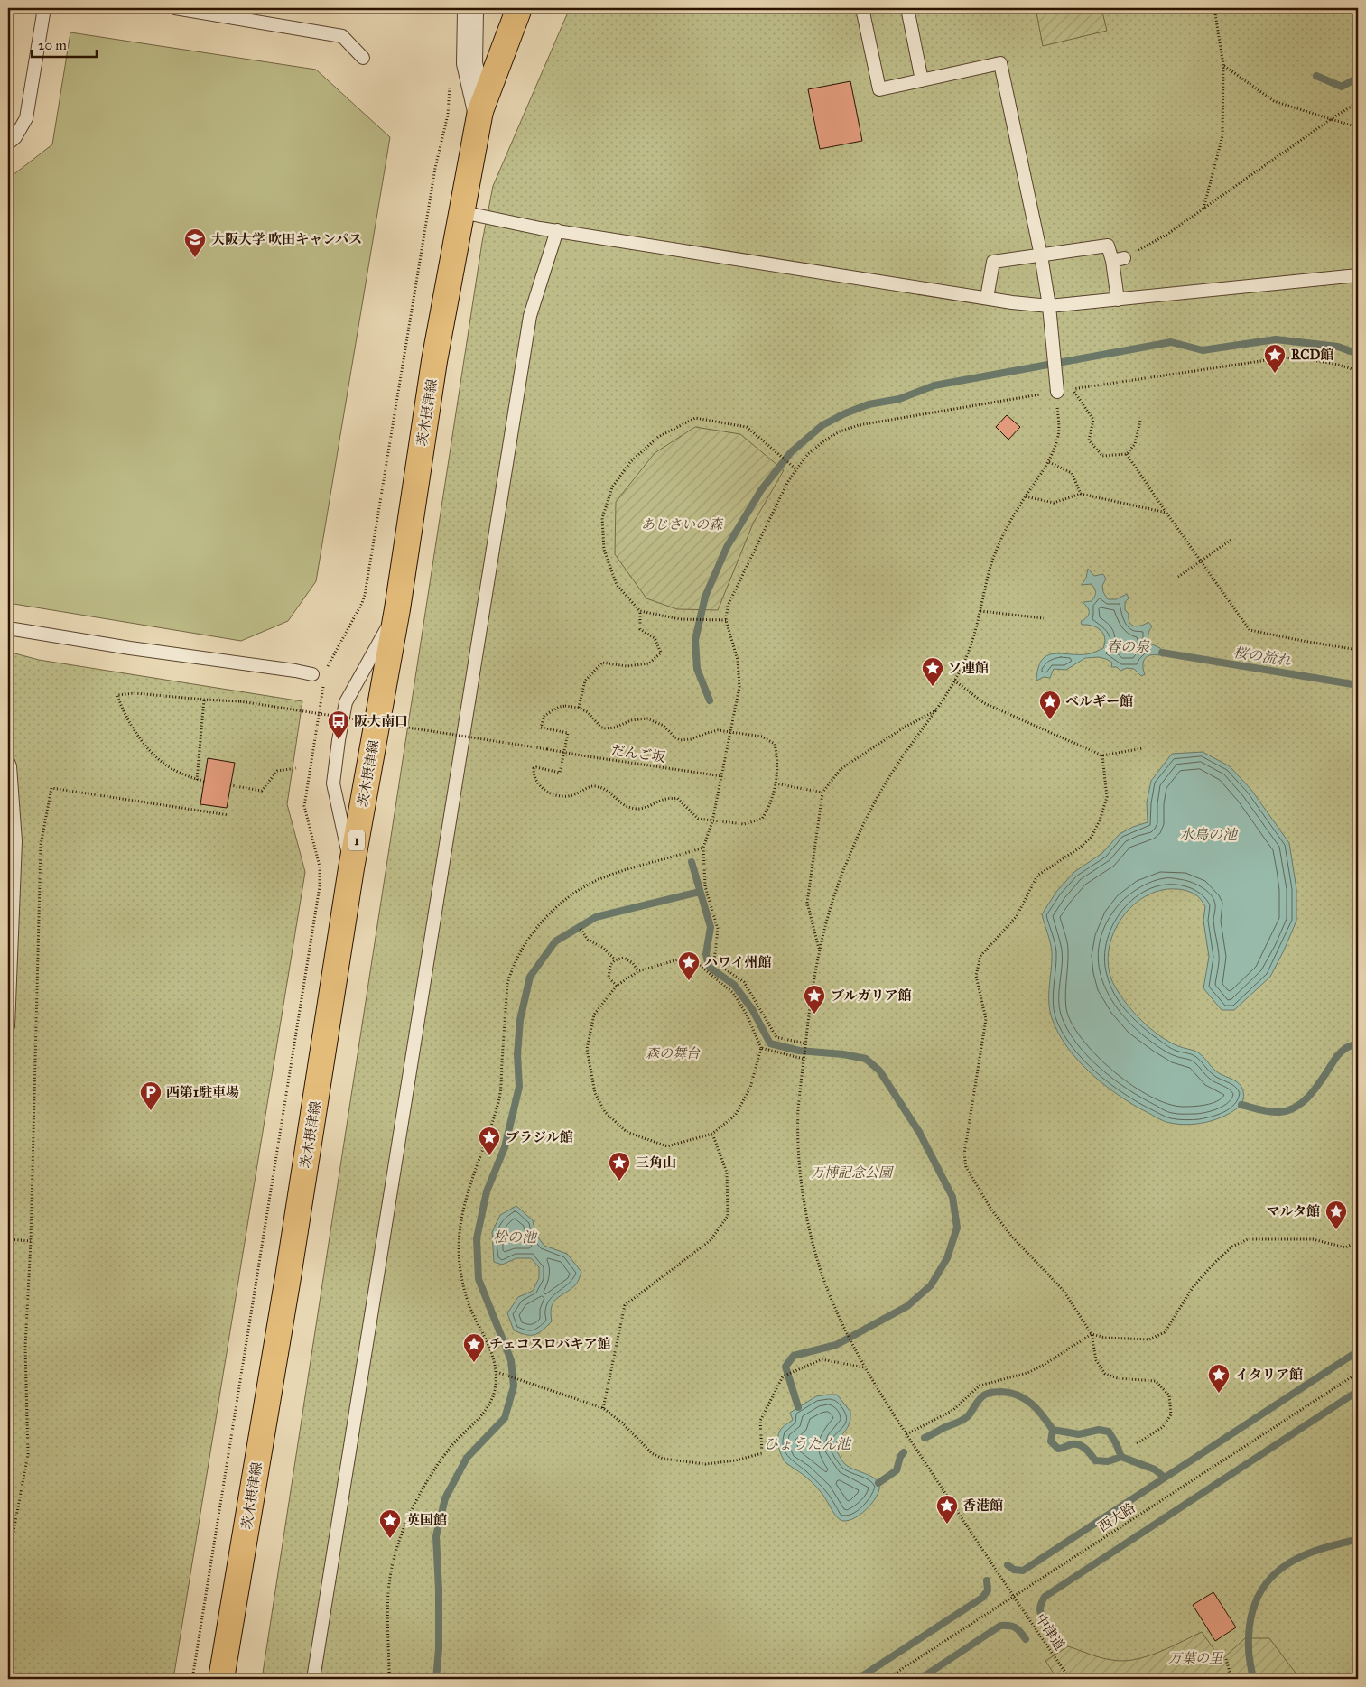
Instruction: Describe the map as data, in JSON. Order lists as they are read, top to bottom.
{
  "streets": {
    "main road": ["茨木摂津線", "1"],
    "path": ["だんご坂", "西大路", "中津道"]
  },
  "crossings": [
    ["西大路", "中津道"]
  ],
  "water": [
    "春の泉",
    "桜の流れ",
    "水鳥の池",
    "松の池",
    "ひょうたん池"
  ],
  "parks": [
    "あじさいの森",
    "森の舞台",
    "万博記念公園",
    "万葉の里"
  ],
  "places": {
    "school or university": ["大阪大学 吹田キャンパス"],
    "place": [
      "RCD館",
      "ソ連館",
      "ベルギー館",
      "ハワイ州館",
      "ブルガリア館",
      "ブラジル館",
      "三角山",
      "マルタ館",
      "チェコスロバキア館",
      "イタリア館",
      "香港館",
      "英国館"
    ],
    "bus stop": ["阪大南口"],
    "parking": ["西第1駐車場"]
  },
  "scale_bar": "20 m"
}
